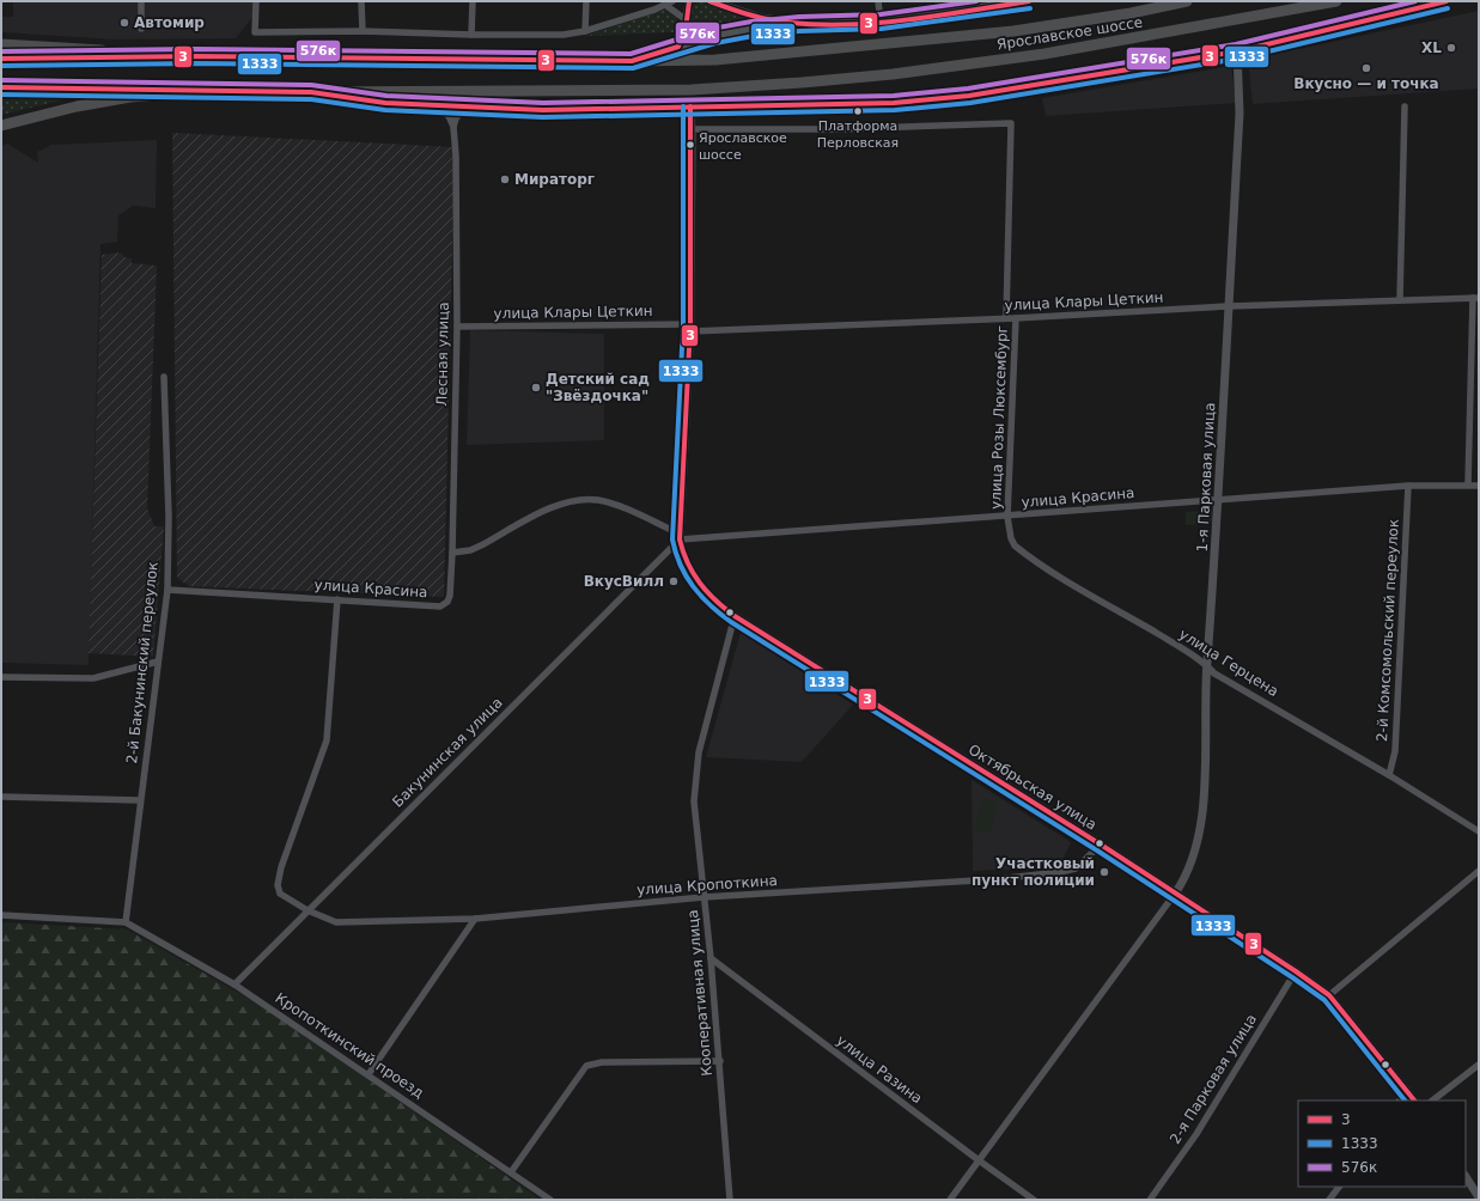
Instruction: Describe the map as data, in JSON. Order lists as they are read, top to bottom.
{
  "streets": {
    "main road": ["Ярославское шоссе"],
    "street": [
      "улица Клары Цеткин",
      "Лесная улица",
      "улица Розы Люксембург",
      "1-я Парковая улица",
      "улица Красина",
      "2-й Комсомольский переулок",
      "2-й Бакунинский переулок",
      "улица Герцена",
      "Бакунинская улица",
      "Октябрьская улица",
      "улица Кропоткина",
      "Кооперативная улица",
      "Кропоткинский проезд",
      "улица Разина",
      "2-я Парковая улица"
    ]
  },
  "crossings": [
    ["улица Клары Цеткин", "Лесная улица"],
    ["улица Клары Цеткин", "улица Розы Люксембург"],
    ["улица Клары Цеткин", "1-я Парковая улица"],
    ["улица Клары Цеткин", "Октябрьская улица"],
    ["Лесная улица", "улица Красина"],
    ["улица Розы Люксембург", "улица Красина"],
    ["улица Розы Люксембург", "улица Герцена"],
    ["улица Розы Люксембург", "Октябрьская улица"],
    ["1-я Парковая улица", "улица Красина"],
    ["1-я Парковая улица", "улица Герцена"],
    ["1-я Парковая улица", "Октябрьская улица"],
    ["1-я Парковая улица", "улица Разина"],
    ["улица Красина", "2-й Комсомольский переулок"],
    ["улица Красина", "2-й Бакунинский переулок"],
    ["улица Красина", "улица Герцена"],
    ["улица Красина", "Бакунинская улица"],
    ["улица Красина", "Октябрьская улица"],
    ["улица Красина", "улица Кропоткина"],
    ["2-й Комсомольский переулок", "улица Герцена"],
    ["2-й Бакунинский переулок", "Кропоткинский проезд"],
    ["Бакунинская улица", "Октябрьская улица"],
    ["Бакунинская улица", "улица Кропоткина"],
    ["Бакунинская улица", "Кропоткинский проезд"],
    ["Октябрьская улица", "улица Кропоткина"],
    ["Октябрьская улица", "Кооперативная улица"],
    ["Октябрьская улица", "2-я Парковая улица"],
    ["улица Кропоткина", "Кооперативная улица"],
    ["Кооперативная улица", "улица Разина"]
  ],
  "places": [
    "Автомир",
    "XL",
    "Вкусно — и точка",
    "Платформа Перловская",
    "Ярославское шоссе",
    "Мираторг",
    "Детский сад \"Звёздочка\"",
    "ВкусВилл",
    "Участковый пункт полиции"
  ],
  "lines": ["transit line 3", "transit line 576к", "transit line 1333"],
  "legend": ["3", "1333", "576к"]
}
